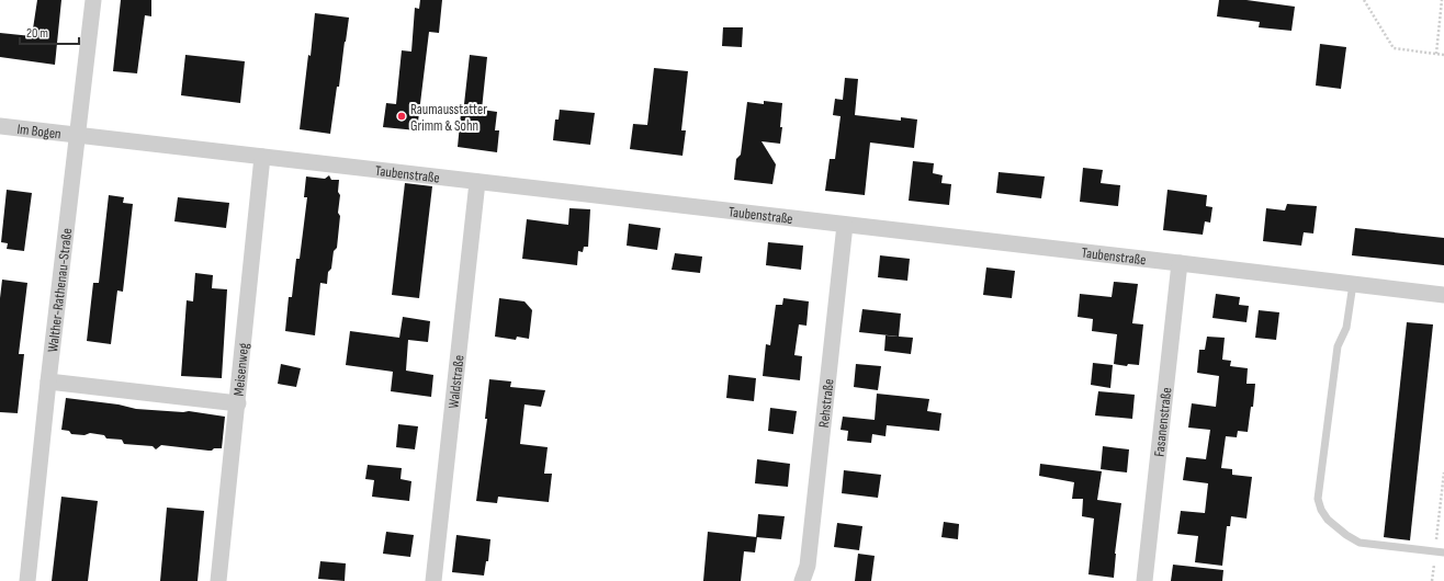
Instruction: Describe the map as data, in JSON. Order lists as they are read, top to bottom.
{
  "streets": {
    "street": [
      "Im Bogen",
      "Taubenstraße",
      "Walther-Rathenau-Straße",
      "Meisenweg",
      "Waldstraße",
      "Rehstraße",
      "Fasanenstraße"
    ]
  },
  "crossings": [
    ["Im Bogen", "Taubenstraße"],
    ["Im Bogen", "Walther-Rathenau-Straße"],
    ["Taubenstraße", "Walther-Rathenau-Straße"],
    ["Taubenstraße", "Meisenweg"],
    ["Taubenstraße", "Waldstraße"],
    ["Taubenstraße", "Rehstraße"],
    ["Taubenstraße", "Fasanenstraße"]
  ],
  "places": ["Raumausstatter Grimm & Sohn"],
  "scale_bar": "20 m"
}
